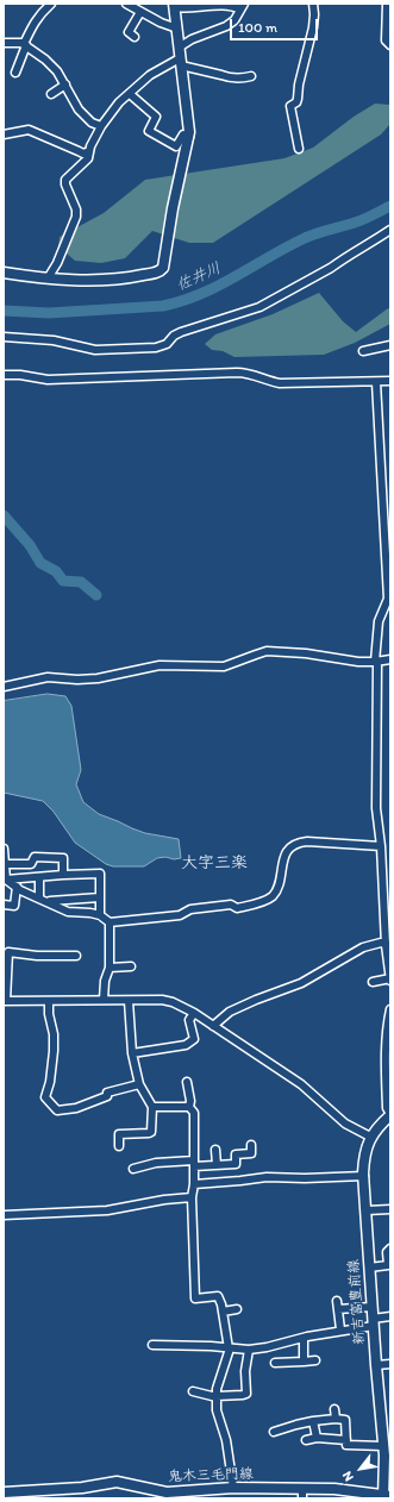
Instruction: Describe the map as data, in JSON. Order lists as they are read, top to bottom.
{
  "streets": {
    "main road": ["新吉富豊前線", "鬼木三毛門線"]
  },
  "crossings": [
    ["新吉富豊前線", "鬼木三毛門線"]
  ],
  "districts": ["大字三楽"],
  "water": ["佐井川"],
  "scale_bar": "100 m",
  "north": "bottom left"
}
